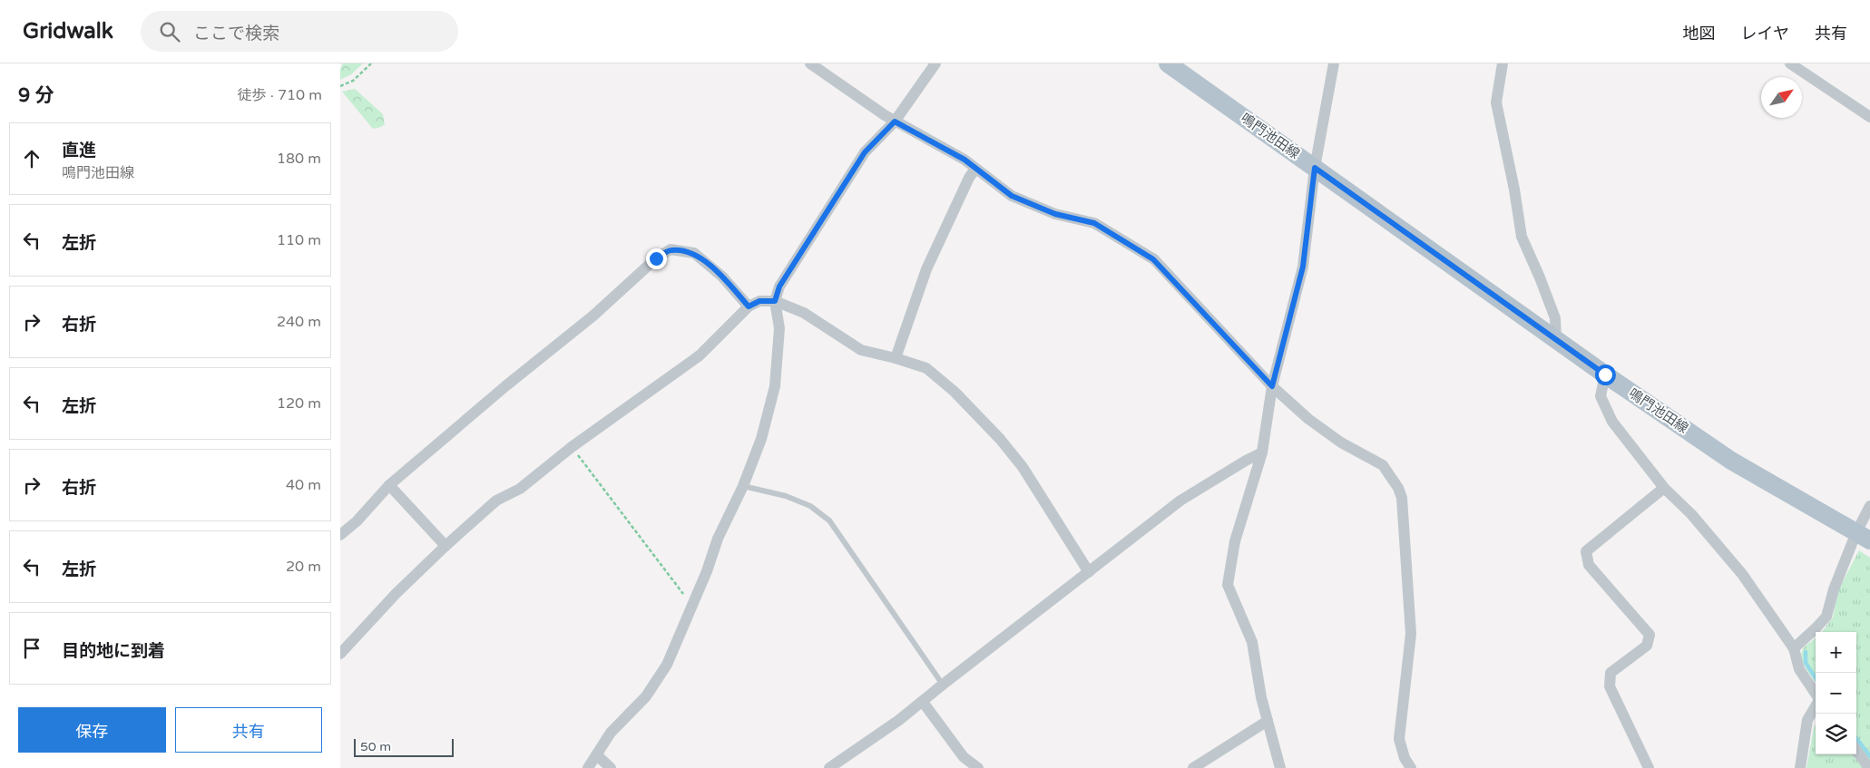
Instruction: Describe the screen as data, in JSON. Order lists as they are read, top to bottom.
{
  "streets": {
    "main road": ["鳴門池田線"]
  },
  "scale_bar": "50 m",
  "north": "top right",
  "page": {
    "header": "Gridwalk",
    "search": "ここで検索",
    "nav": ["地図", "レイヤ", "共有"],
    "heading": ["9 分", "徒歩 · 710 m"],
    "list": [
      ["直進", "鳴門池田線", "180 m"],
      ["左折", "110 m"],
      ["右折", "240 m"],
      ["左折", "120 m"],
      ["右折", "40 m"],
      ["左折", "20 m"],
      "目的地に到着"
    ],
    "map_buttons": ["+", "−"],
    "buttons": ["保存", "共有"],
    "scale": "50 m"
  }
}
